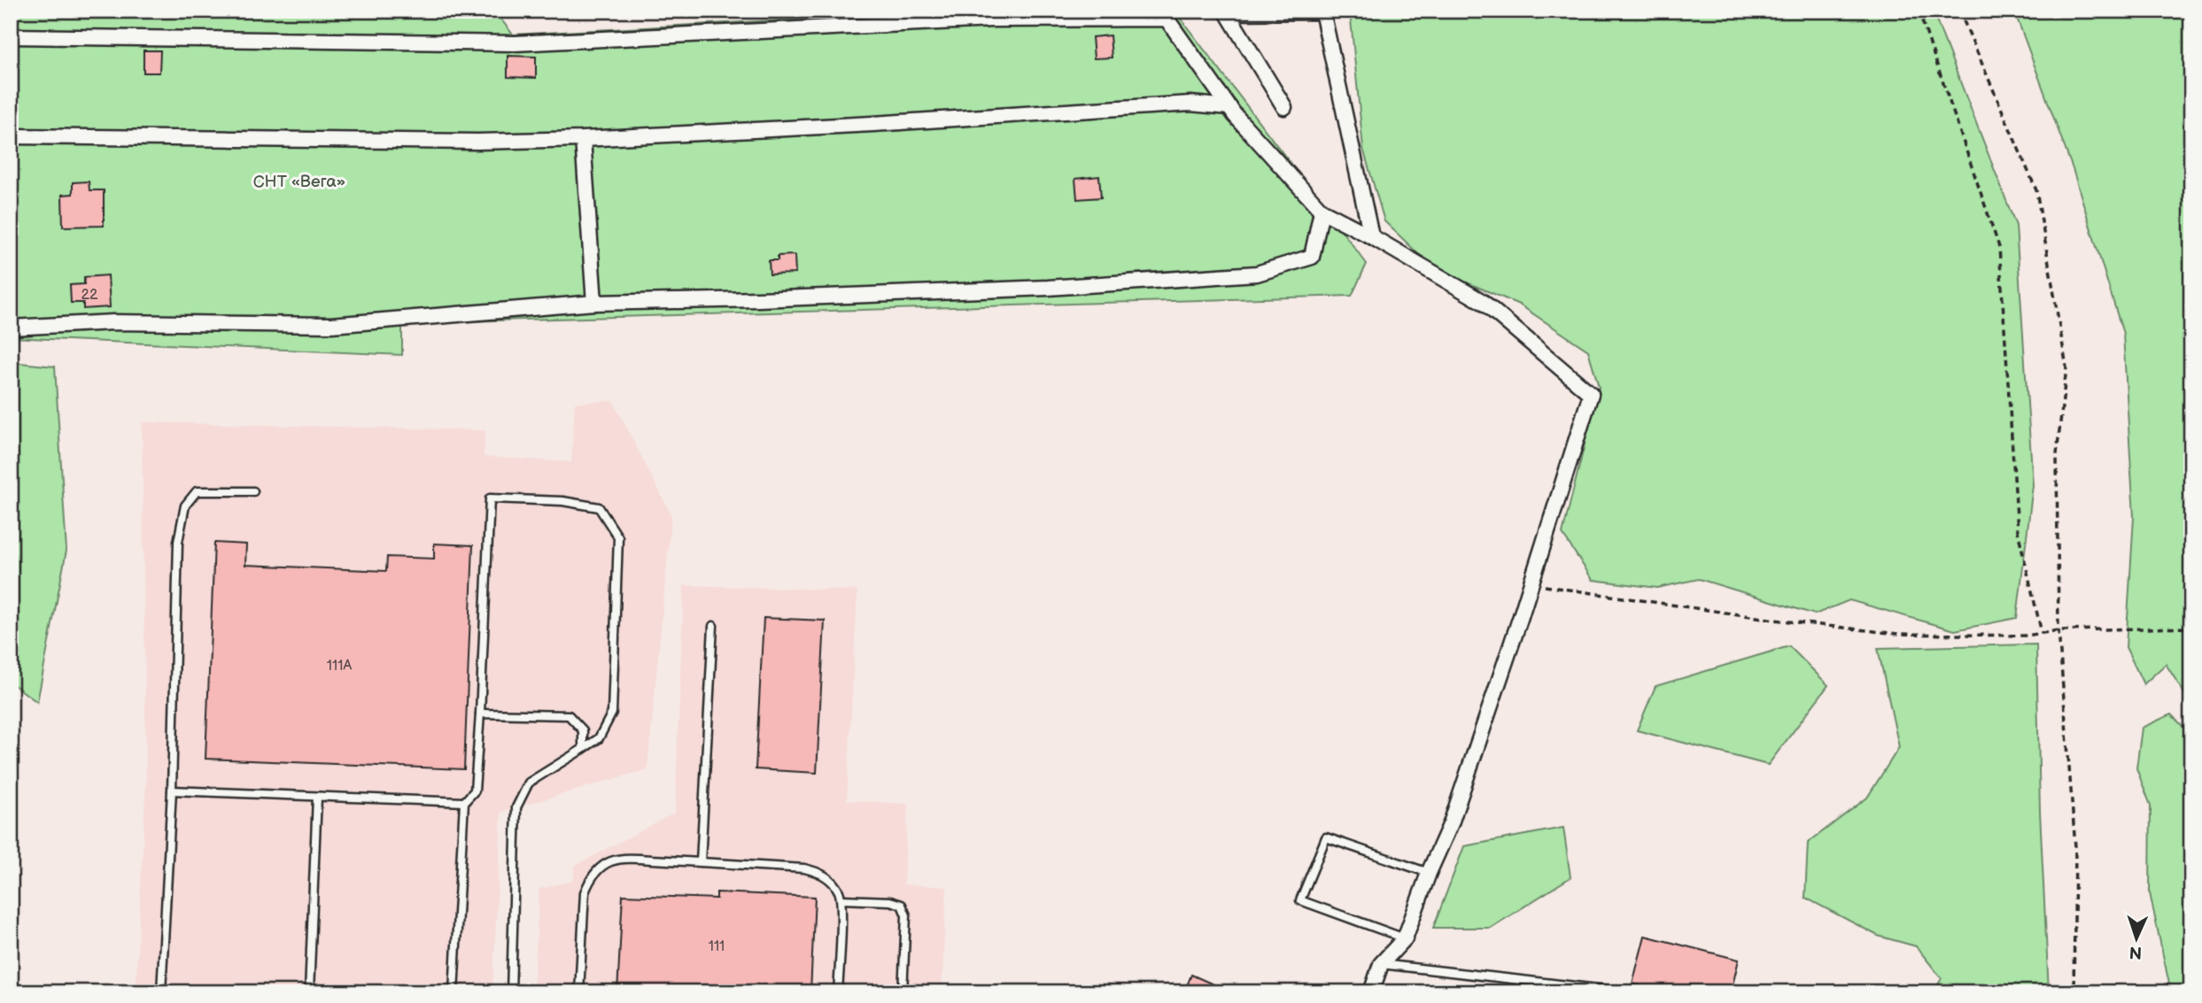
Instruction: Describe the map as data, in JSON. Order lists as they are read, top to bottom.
{
  "parks": ["СНТ «Вега»"],
  "house_numbers": ["22", "111А", "111"],
  "north": "bottom"
}
